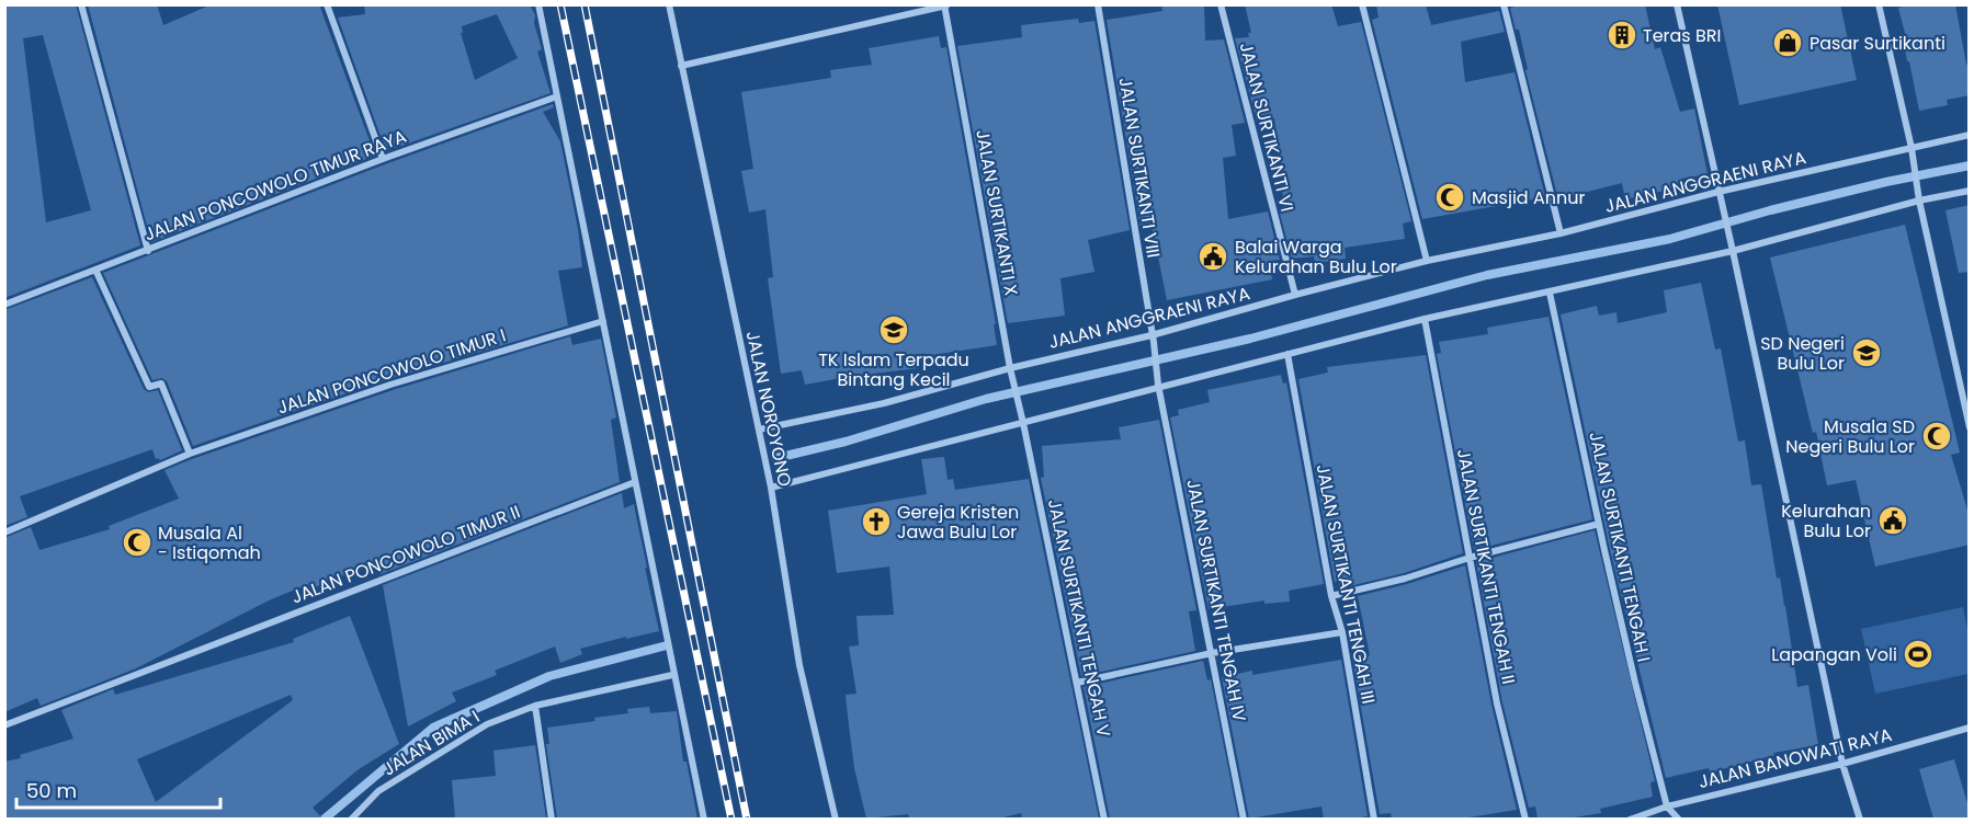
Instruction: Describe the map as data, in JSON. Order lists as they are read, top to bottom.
{
  "streets": {
    "street": [
      "JALAN SURTIKANTI VI",
      "JALAN SURTIKANTI VIII",
      "JALAN ANGGRAENI RAYA",
      "JALAN PONCOWOLO TIMUR RAYA",
      "JALAN SURTIKANTI X",
      "JALAN PONCOWOLO TIMUR I",
      "JALAN NOROYONO",
      "JALAN SURTIKANTI TENGAH I",
      "JALAN PONCOWOLO TIMUR II",
      "JALAN SURTIKANTI TENGAH II",
      "JALAN SURTIKANTI TENGAH III",
      "JALAN SURTIKANTI TENGAH IV",
      "JALAN SURTIKANTI TENGAH V",
      "JALAN BIMA I",
      "JALAN BANOWATI RAYA"
    ]
  },
  "crossings": [
    ["JALAN SURTIKANTI VI", "JALAN ANGGRAENI RAYA"],
    ["JALAN SURTIKANTI VIII", "JALAN ANGGRAENI RAYA"],
    ["JALAN SURTIKANTI VIII", "JALAN SURTIKANTI TENGAH IV"],
    ["JALAN ANGGRAENI RAYA", "JALAN SURTIKANTI X"],
    ["JALAN ANGGRAENI RAYA", "JALAN NOROYONO"],
    ["JALAN SURTIKANTI X", "JALAN SURTIKANTI TENGAH V"],
    ["JALAN SURTIKANTI TENGAH I", "JALAN BANOWATI RAYA"]
  ],
  "places": {
    "building": ["Teras BRI"],
    "shop": ["Pasar Surtikanti"],
    "mosque": ["Masjid Annur", "Musala SD Negeri Bulu Lor", "Musala Al - Istiqomah"],
    "public building": ["Balai Warga Kelurahan Bulu Lor", "Kelurahan Bulu Lor"],
    "school or university": ["TK Islam Terpadu Bintang Kecil", "SD Negeri Bulu Lor"],
    "church": ["Gereja Kristen Jawa Bulu Lor"],
    "sports": ["Lapangan Voli"]
  },
  "scale_bar": "50 m"
}
